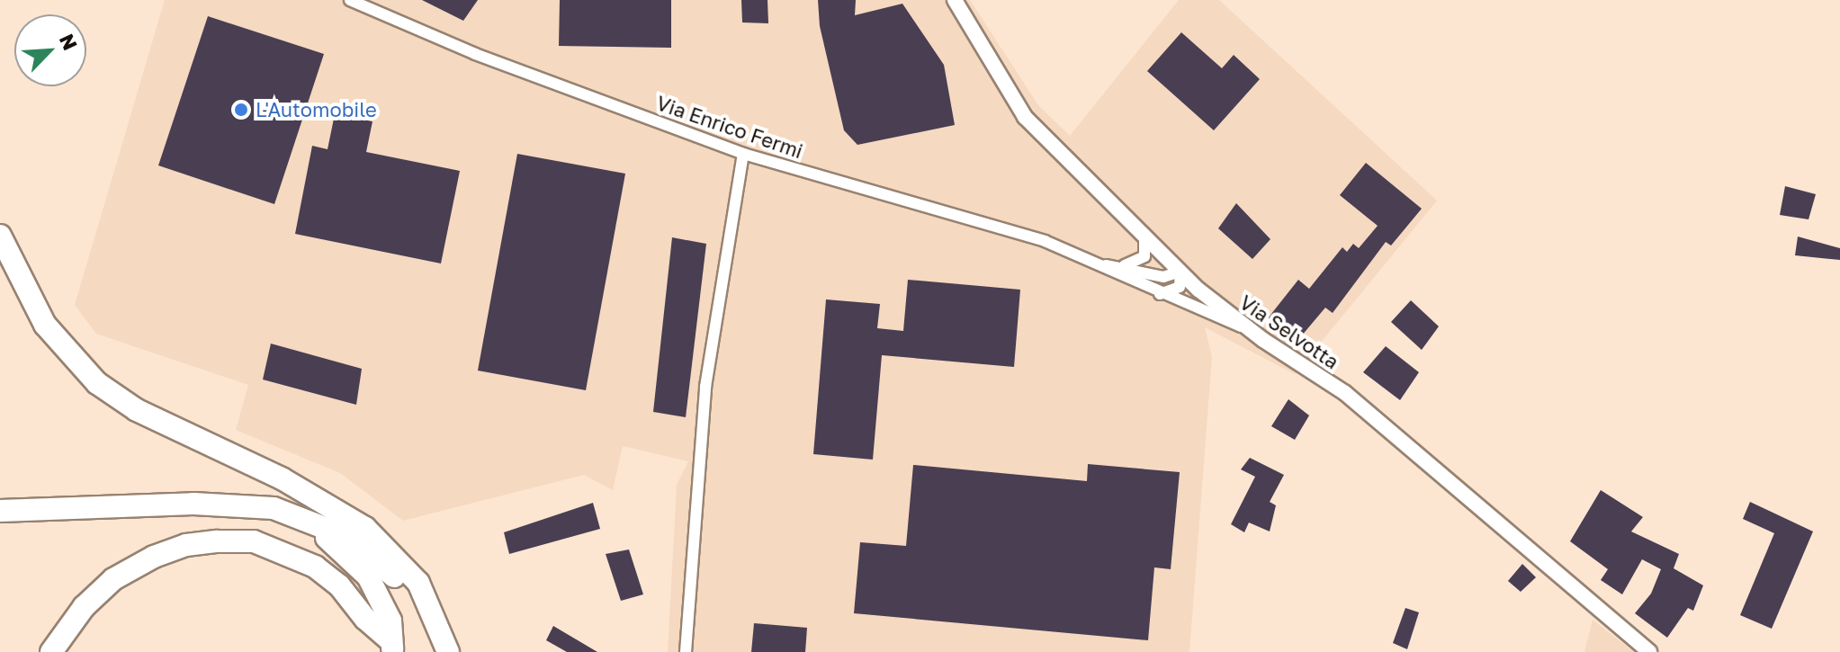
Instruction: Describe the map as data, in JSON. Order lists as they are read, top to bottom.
{
  "streets": {
    "street": ["Via Enrico Fermi", "Via Selvotta"]
  },
  "crossings": [
    ["Via Enrico Fermi", "Via Selvotta"]
  ],
  "places": ["L'Automobile"],
  "north": "top right"
}
